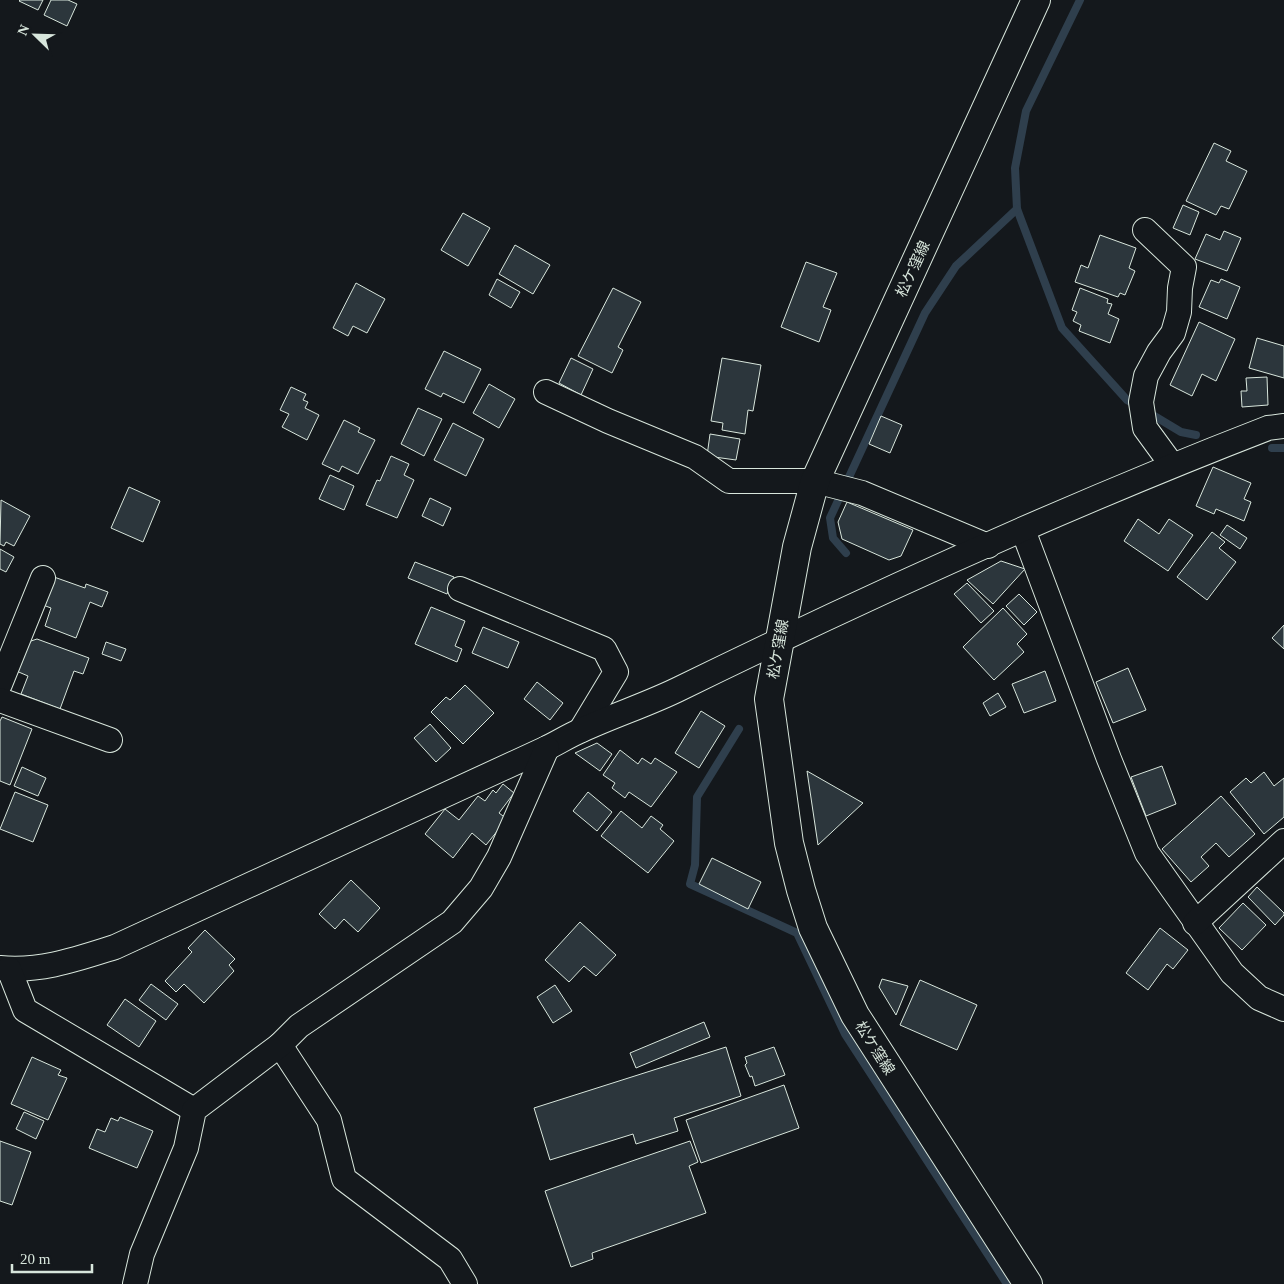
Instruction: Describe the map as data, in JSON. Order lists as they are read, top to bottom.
{
  "streets": {
    "street": ["松ケ窪線"]
  },
  "scale_bar": "20 m",
  "north": "top left"
}
